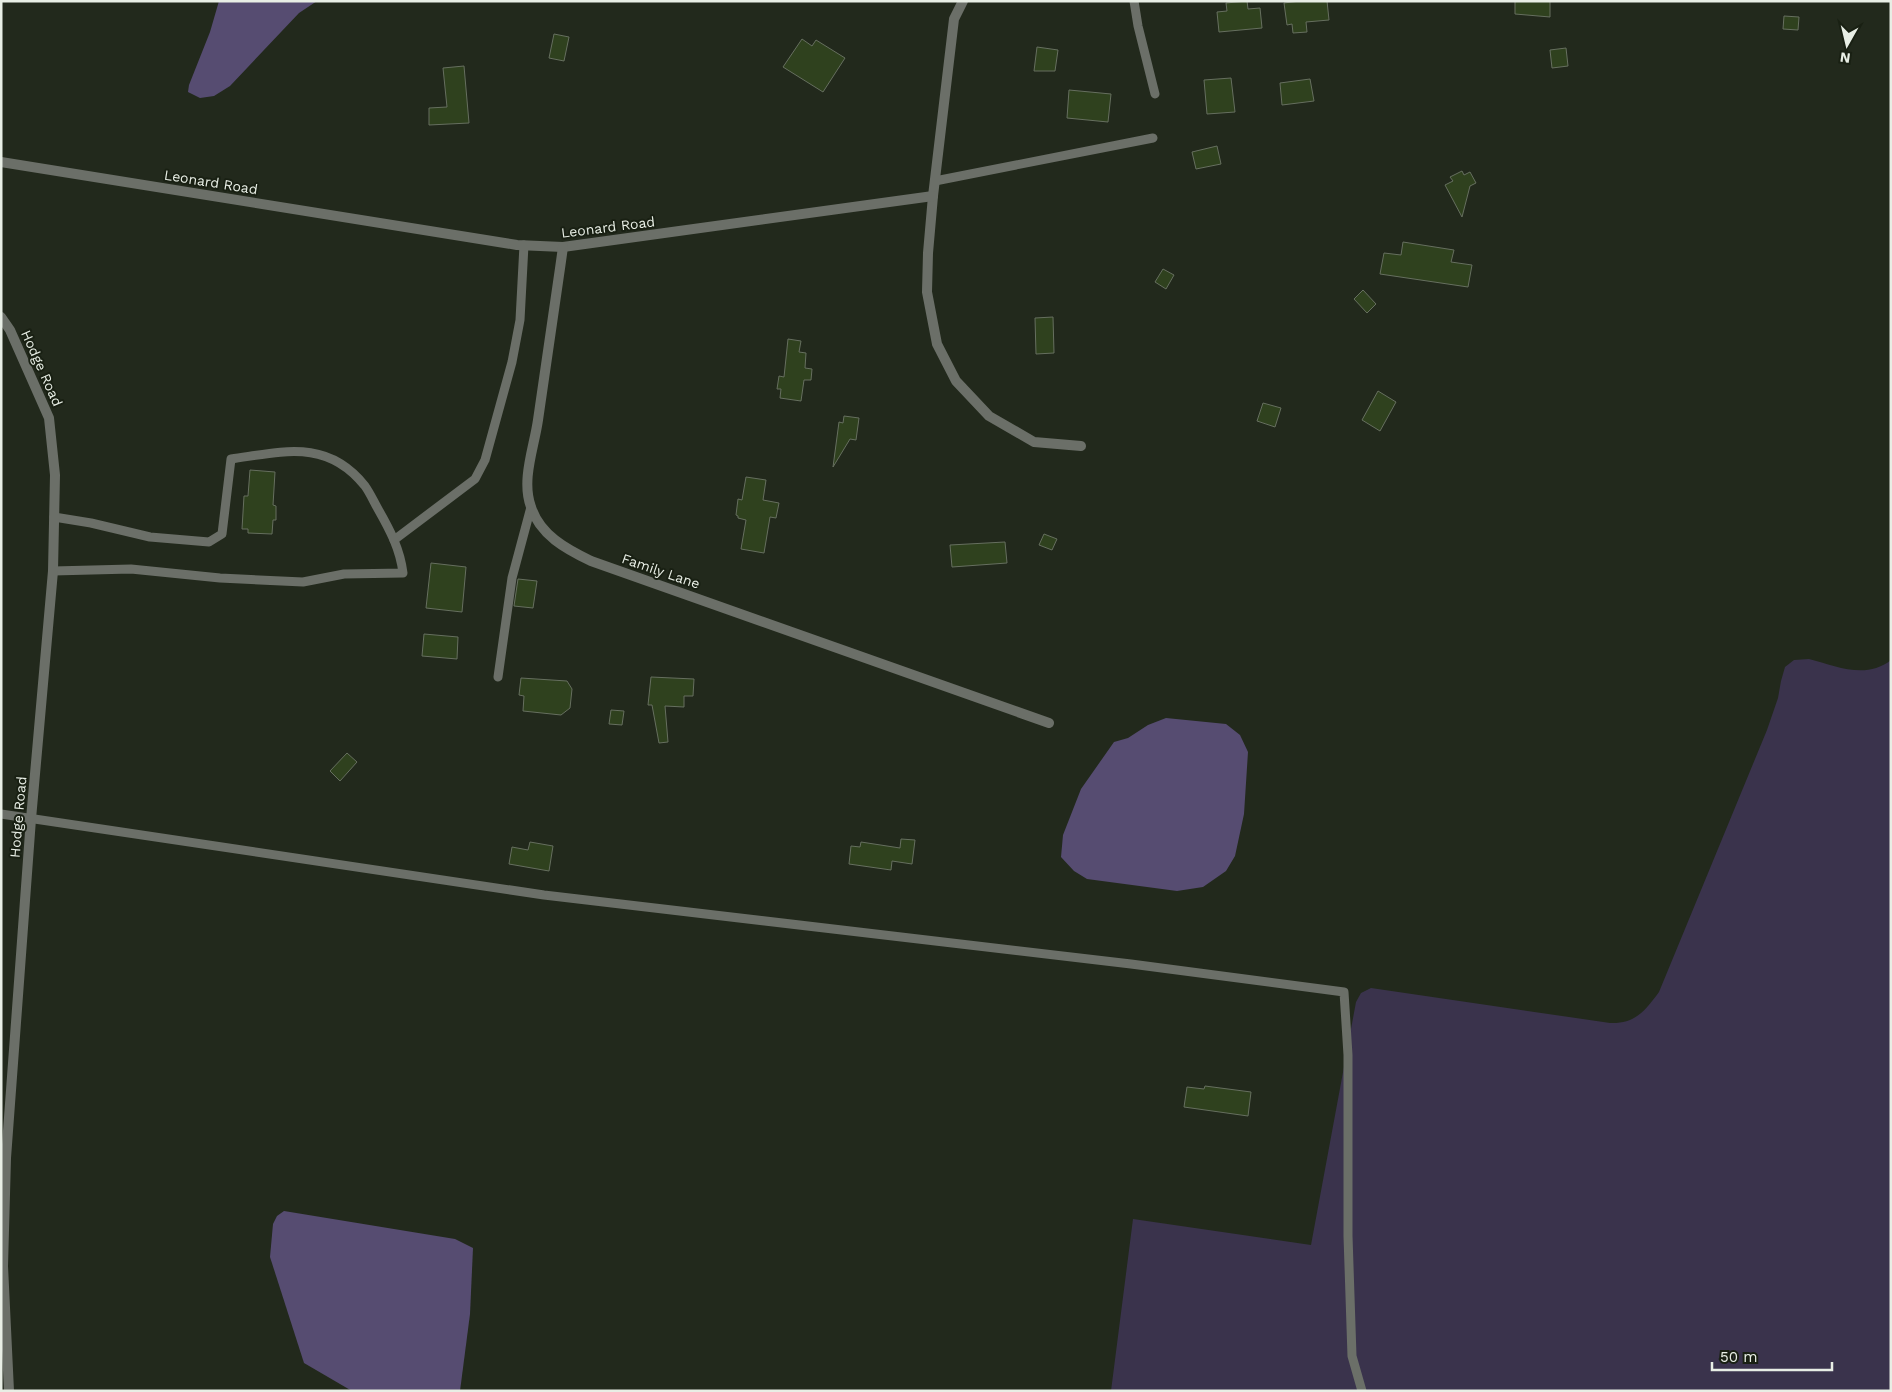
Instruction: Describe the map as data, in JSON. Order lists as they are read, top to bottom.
{
  "streets": {
    "street": ["Leonard Road", "Hodge Road", "Family Lane"]
  },
  "crossings": [
    ["Leonard Road", "Family Lane"]
  ],
  "scale_bar": "50 m",
  "north": "bottom"
}
